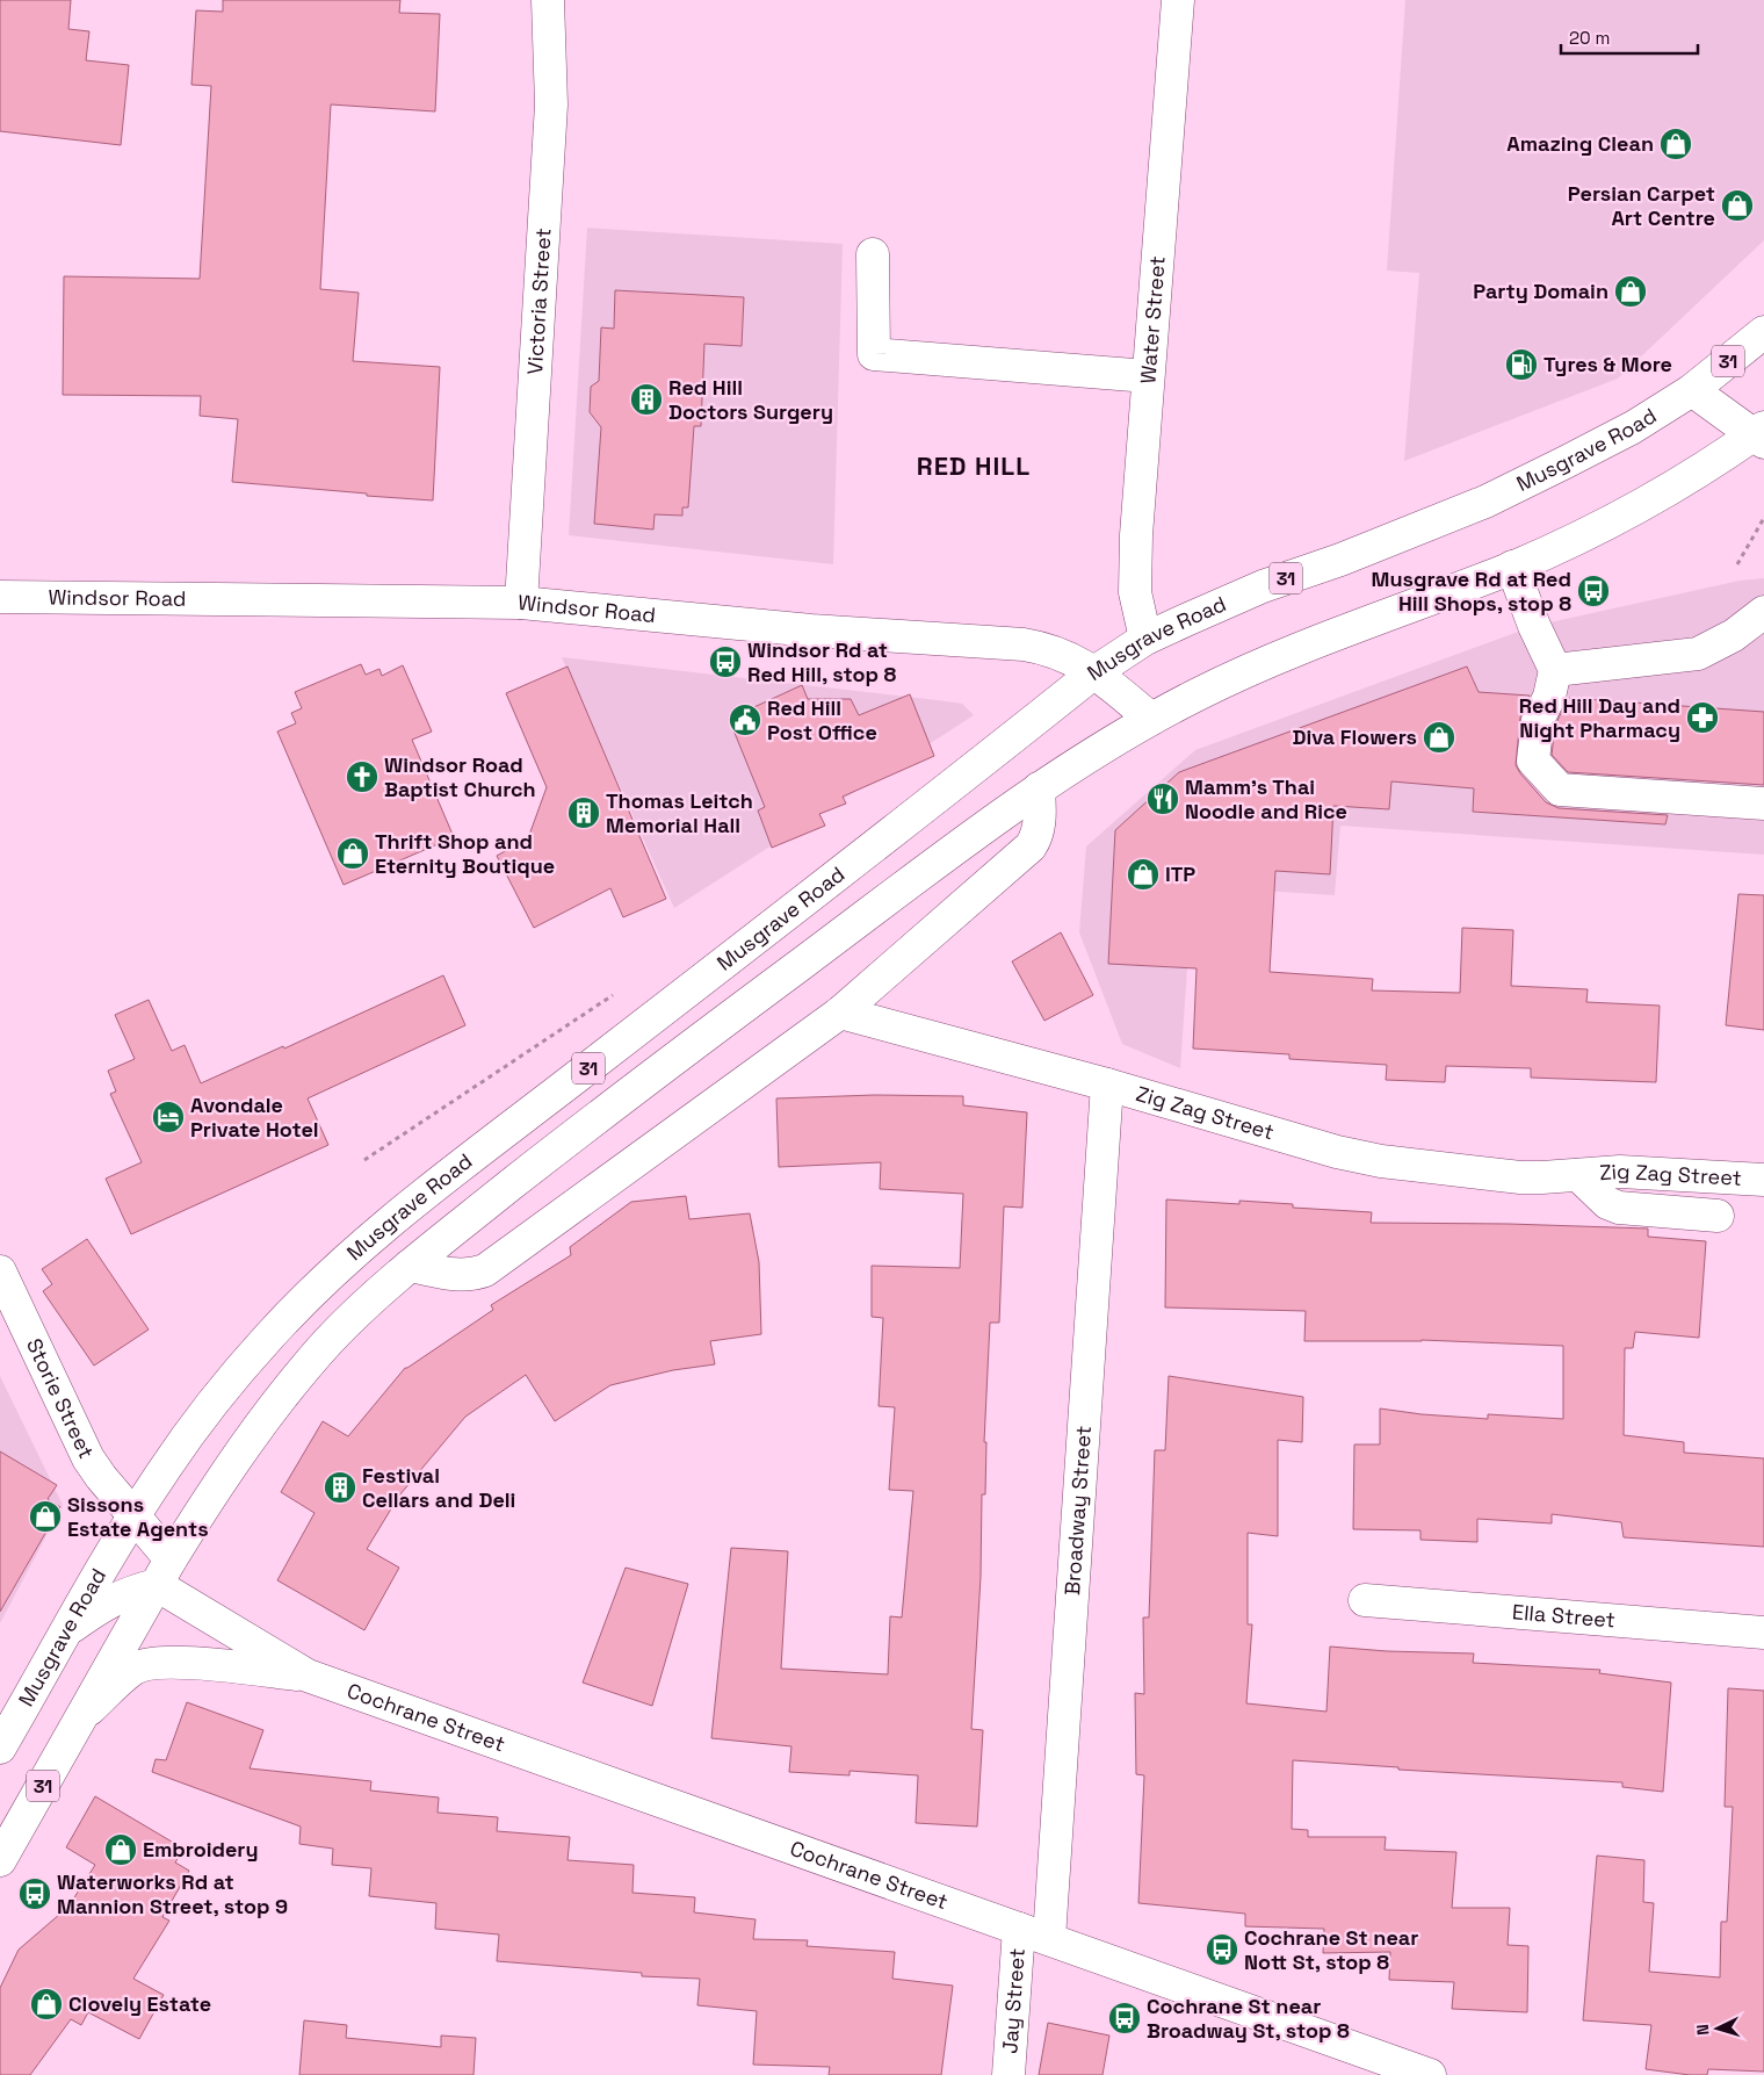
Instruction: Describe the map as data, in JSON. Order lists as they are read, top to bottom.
{
  "streets": {
    "street": [
      "Victoria Street",
      "Water Street",
      "31",
      "Musgrave Road",
      "Windsor Road",
      "Zig Zag Street",
      "Storie Street",
      "Broadway Street",
      "Ella Street",
      "Cochrane Street",
      "Jay Street"
    ]
  },
  "crossings": [
    ["Victoria Street", "Windsor Road"],
    ["Water Street", "Musgrave Road"],
    ["31", "Windsor Road"],
    ["31", "Storie Street"],
    ["31", "Cochrane Street"],
    ["Musgrave Road", "Windsor Road"],
    ["Musgrave Road", "Storie Street"],
    ["Zig Zag Street", "Broadway Street"],
    ["Storie Street", "Cochrane Street"],
    ["Broadway Street", "Cochrane Street"],
    ["Cochrane Street", "Jay Street"]
  ],
  "districts": ["RED HILL"],
  "places": {
    "shop": [
      "Amazing Clean",
      "Persian Carpet Art Centre",
      "Party Domain",
      "Diva Flowers",
      "Thrift Shop and Eternity Boutique",
      "ITP",
      "Sissons Estate Agents",
      "Embroidery",
      "Clovely Estate"
    ],
    "fuel station": ["Tyres & More"],
    "building": ["Red Hill Doctors Surgery", "Thomas Leitch Memorial Hall", "Festival Cellars and Deli"],
    "bus stop": [
      "Musgrave Rd at Red Hill Shops, stop 8",
      "Windsor Rd at Red Hill, stop 8",
      "Waterworks Rd at Mannion Street, stop 9",
      "Cochrane St near Nott St, stop 8",
      "Cochrane St near Broadway St, stop 8"
    ],
    "pharmacy": ["Red Hill Day and Night Pharmacy"],
    "public building": ["Red Hill Post Office"],
    "church": ["Windsor Road Baptist Church"],
    "restaurant": ["Mamm's Thai Noodle and Rice"],
    "hotel": ["Avondale Private Hotel"]
  },
  "scale_bar": "20 m",
  "north": "left"
}
